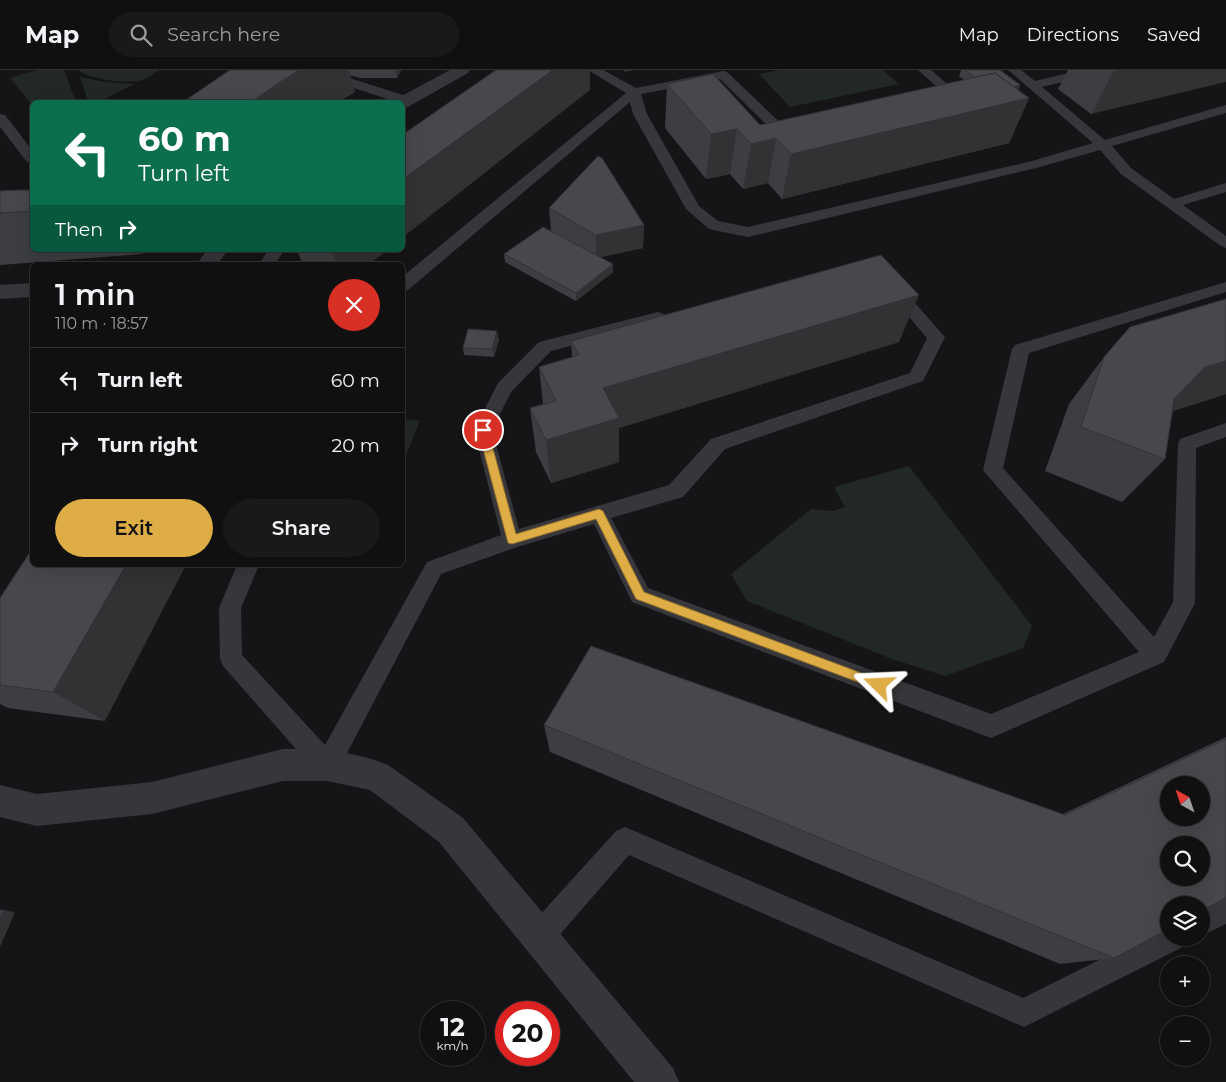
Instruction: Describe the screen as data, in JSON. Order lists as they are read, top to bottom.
{
  "north": "top left",
  "page": {
    "header": "Map",
    "search": "Search here",
    "nav": ["Map", "Directions", "Saved"],
    "turn": ["60 m", "Turn left"],
    "then": "Then",
    "heading": ["1 min", "110 m · 18:57"],
    "list": [
      {
        "name": "Turn left",
        "value": "60 m"
      },
      {
        "name": "Turn right",
        "value": "20 m"
      }
    ],
    "buttons": ["Exit", "Share"],
    "map_buttons": ["+", "−"],
    "speed": "12 km/h",
    "limit": "20"
  }
}
